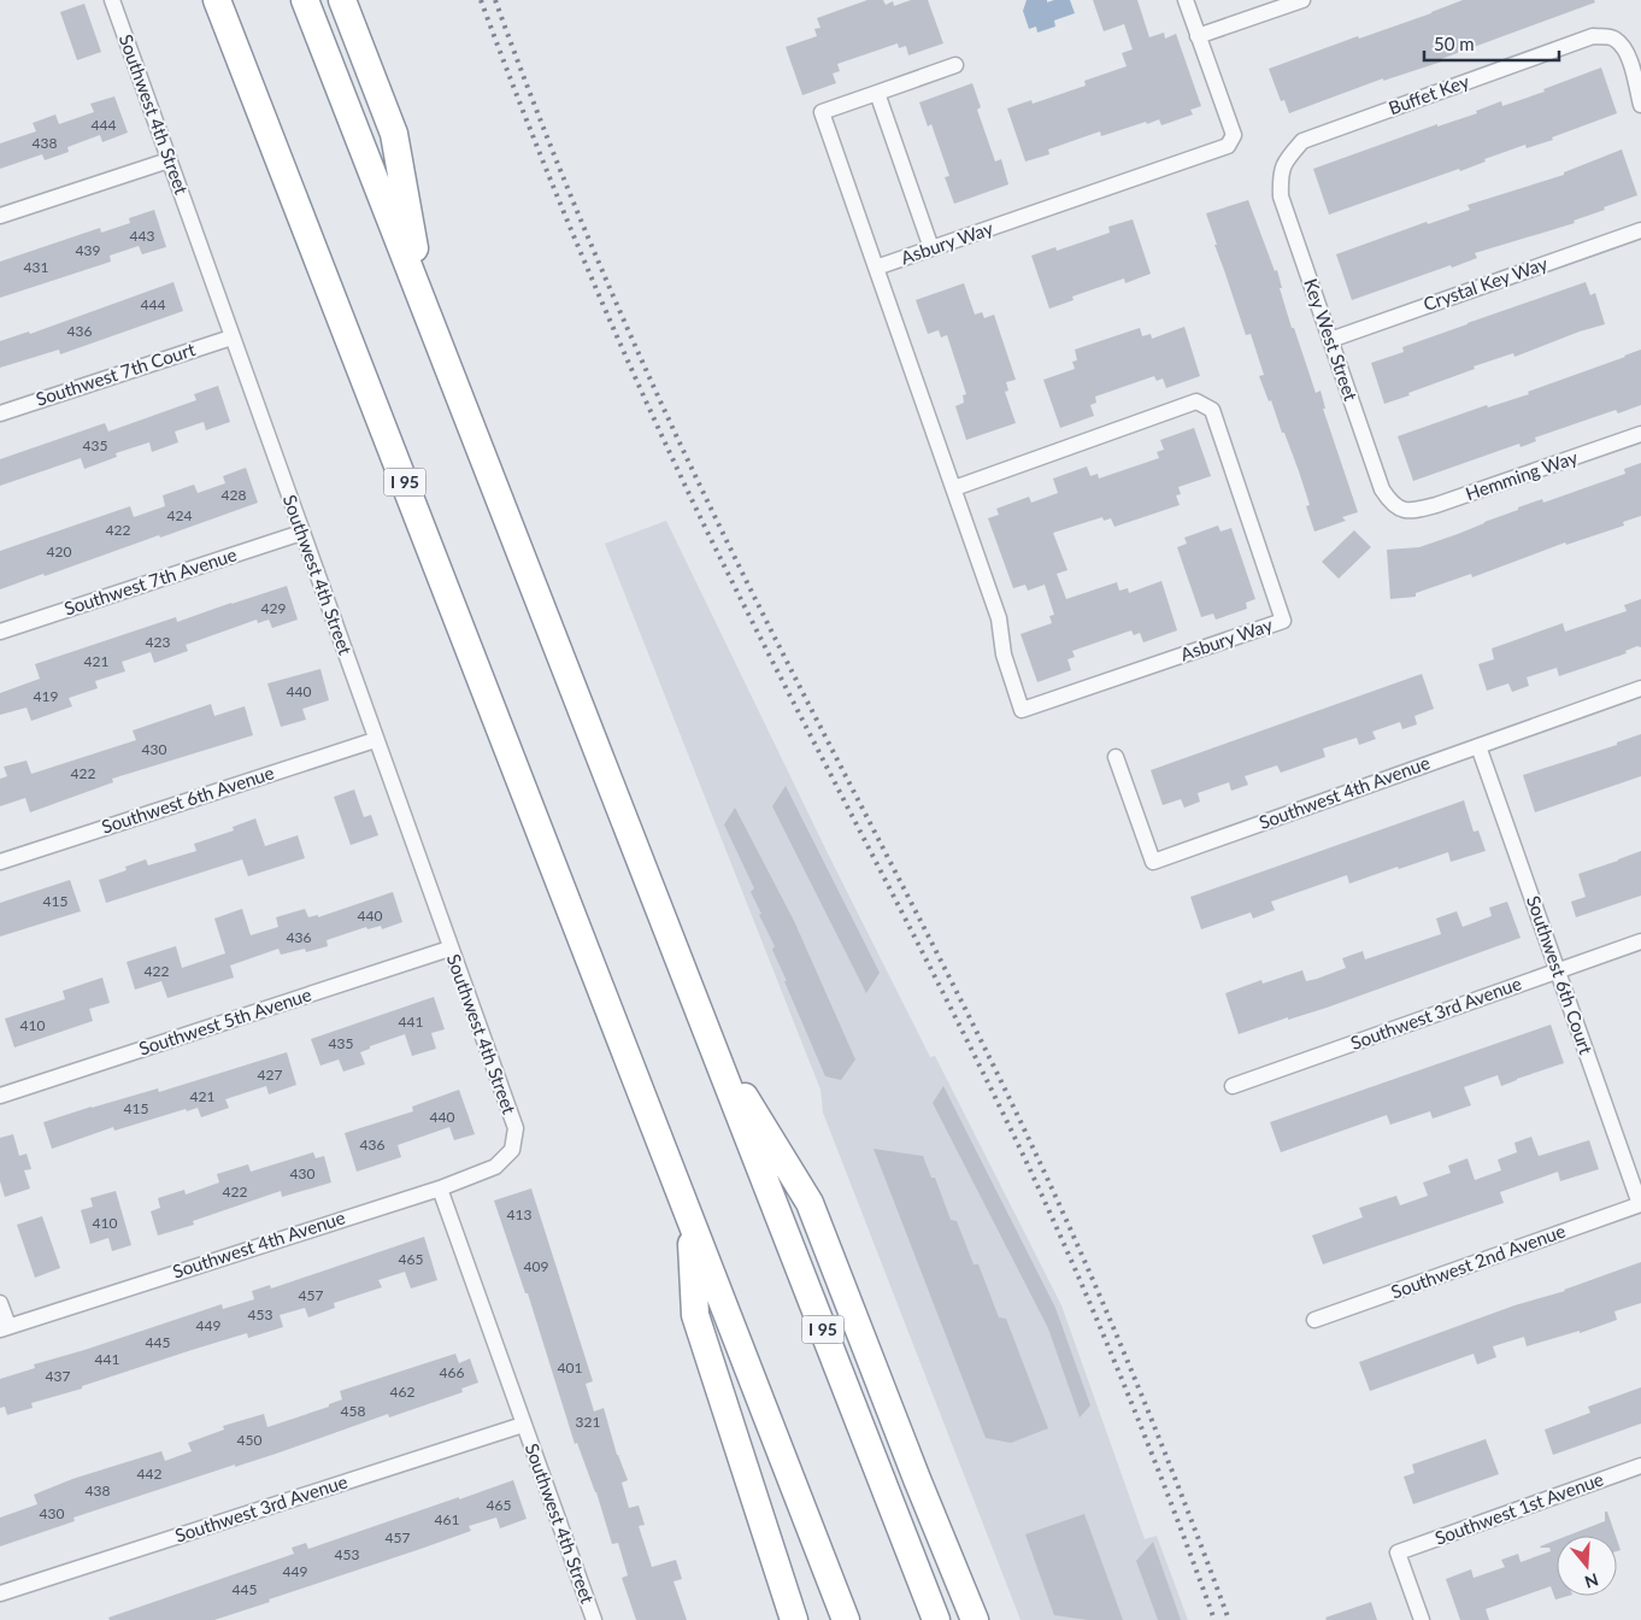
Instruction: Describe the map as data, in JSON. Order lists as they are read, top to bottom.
{
  "streets": {
    "highway": ["I 95"],
    "street": [
      "Buffet Key",
      "Southwest 4th Street",
      "Asbury Way",
      "Crystal Key Way",
      "Key West Street",
      "Southwest 7th Court",
      "Hemming Way",
      "Southwest 7th Avenue",
      "Southwest 4th Avenue",
      "Southwest 6th Avenue",
      "Southwest 6th Court",
      "Southwest 3rd Avenue",
      "Southwest 5th Avenue",
      "Southwest 2nd Avenue",
      "Southwest 1st Avenue"
    ]
  },
  "crossings": [
    ["Buffet Key", "Key West Street"],
    ["Southwest 4th Street", "Southwest 7th Court"],
    ["Southwest 4th Street", "Southwest 7th Avenue"],
    ["Southwest 4th Street", "Southwest 4th Avenue"],
    ["Southwest 4th Street", "Southwest 6th Avenue"],
    ["Southwest 4th Street", "Southwest 3rd Avenue"],
    ["Southwest 4th Street", "Southwest 5th Avenue"],
    ["Crystal Key Way", "Key West Street"],
    ["Key West Street", "Hemming Way"],
    ["Southwest 4th Avenue", "Southwest 6th Court"],
    ["Southwest 6th Court", "Southwest 3rd Avenue"],
    ["Southwest 6th Court", "Southwest 2nd Avenue"]
  ],
  "house_numbers": [
    "444",
    "438",
    "443",
    "439",
    "431",
    "444",
    "436",
    "435",
    "428",
    "424",
    "422",
    "420",
    "429",
    "423",
    "421",
    "440",
    "419",
    "430",
    "422",
    "415",
    "440",
    "436",
    "422",
    "441",
    "410",
    "435",
    "427",
    "421",
    "415",
    "440",
    "436",
    "430",
    "422",
    "413",
    "410",
    "465",
    "409",
    "457",
    "453",
    "449",
    "445",
    "441",
    "401",
    "466",
    "437",
    "462",
    "458",
    "321",
    "450",
    "442",
    "438",
    "465",
    "430",
    "461",
    "457",
    "453",
    "449",
    "445"
  ],
  "scale_bar": "50 m",
  "north": "bottom"
}
